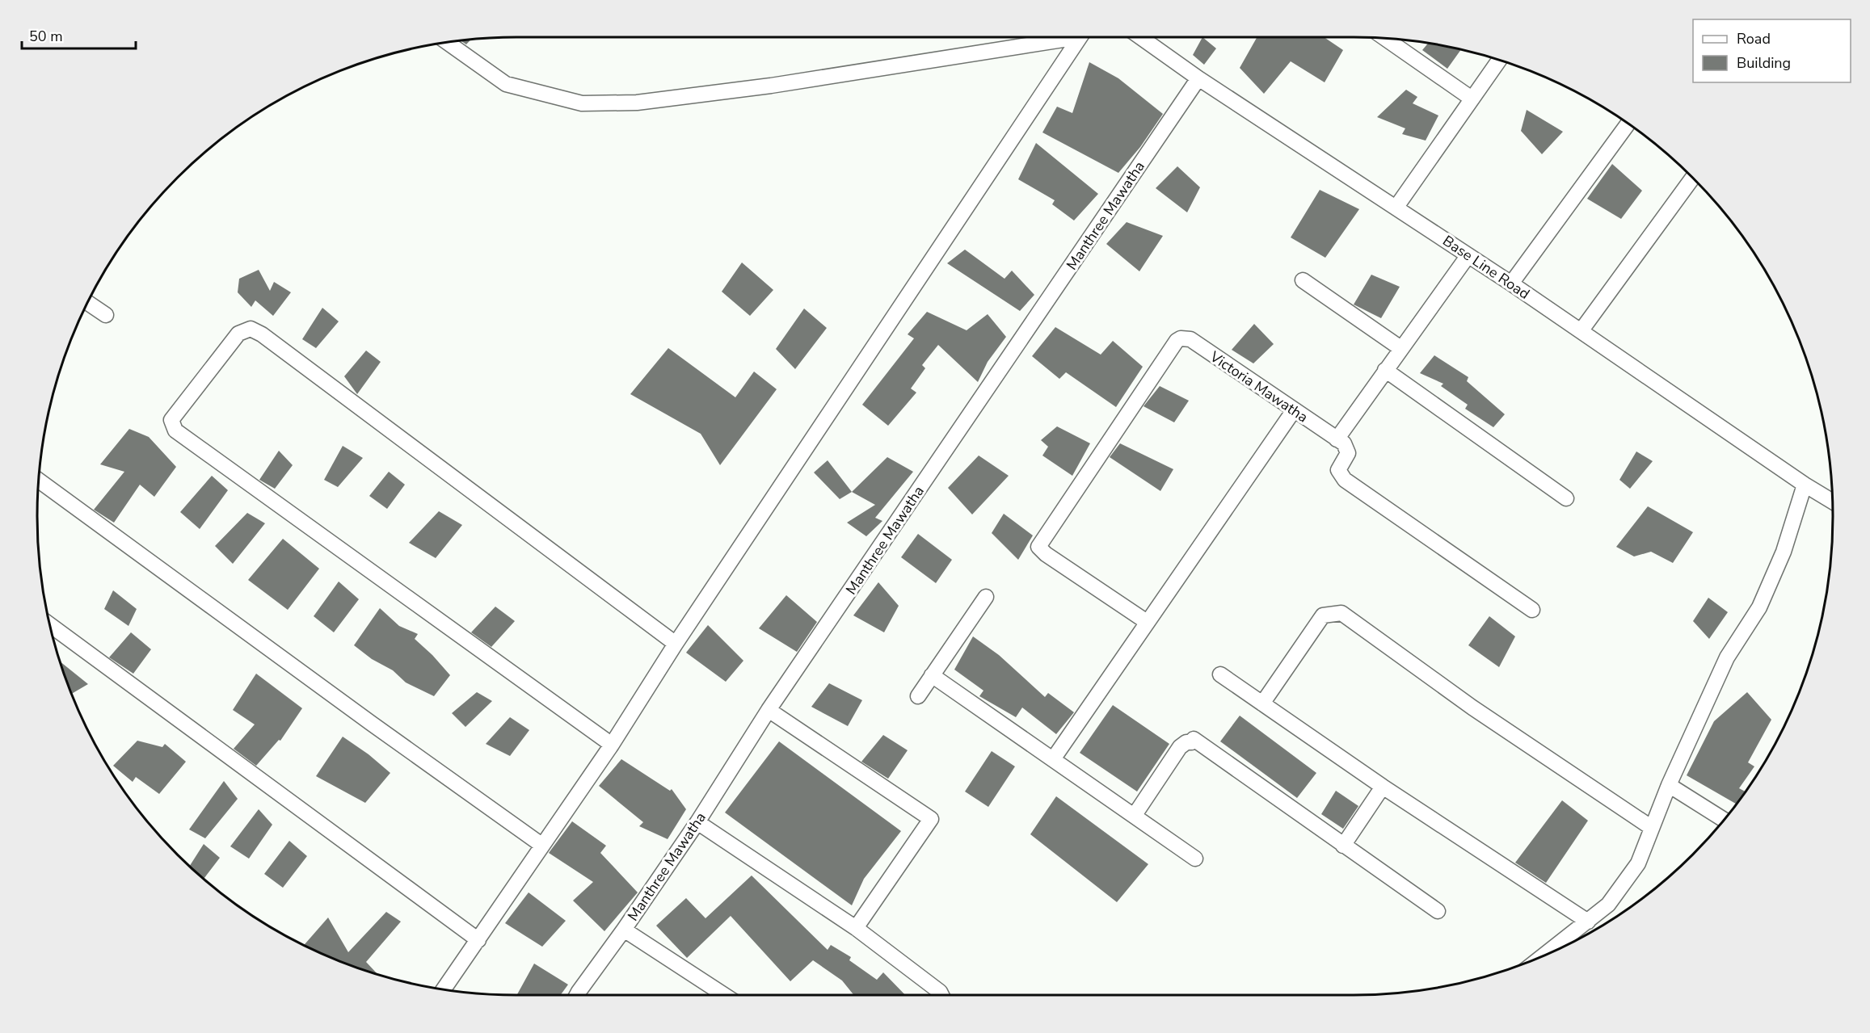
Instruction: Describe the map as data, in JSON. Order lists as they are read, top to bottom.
{
  "streets": {
    "street": ["Manthree Mawatha", "Base Line Road", "Victoria Mawatha"]
  },
  "crossings": [
    ["Manthree Mawatha", "Base Line Road"]
  ],
  "legend": ["Road", "Building"],
  "scale_bar": "50 m"
}
